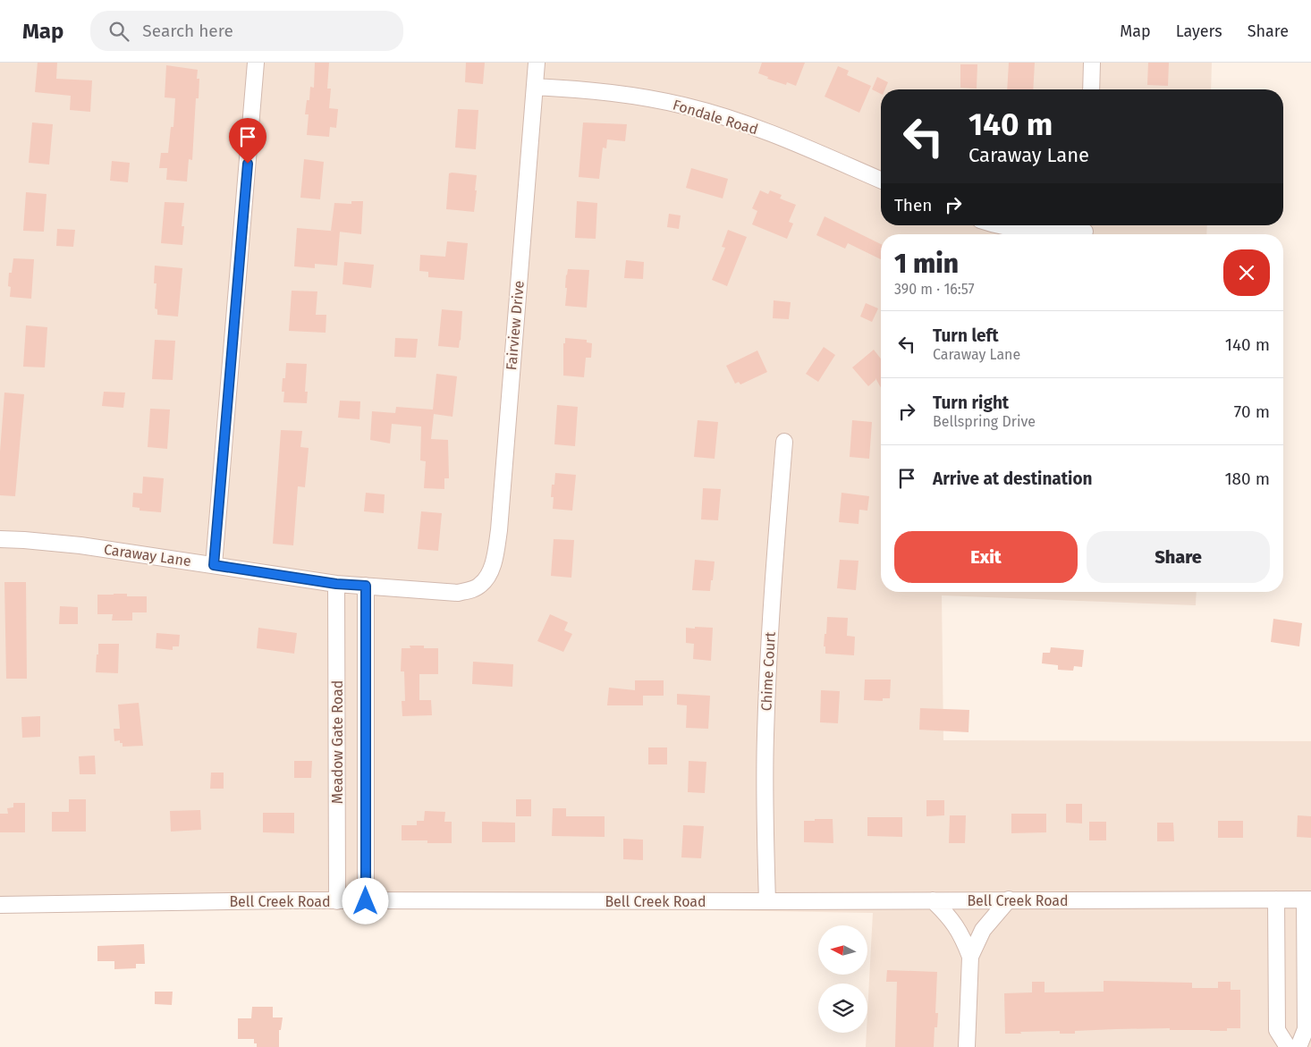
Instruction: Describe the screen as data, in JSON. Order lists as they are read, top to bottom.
{
  "streets": {
    "street": [
      "Fondale Road",
      "Fairview Drive",
      "Caraway Lane",
      "Chime Court",
      "Meadow Gate Road",
      "Bell Creek Road"
    ]
  },
  "crossings": [
    ["Fondale Road", "Fairview Drive"],
    ["Fairview Drive", "Caraway Lane"],
    ["Caraway Lane", "Meadow Gate Road"],
    ["Chime Court", "Bell Creek Road"],
    ["Meadow Gate Road", "Bell Creek Road"]
  ],
  "north": "left",
  "page": {
    "header": "Map",
    "search": "Search here",
    "nav": ["Map", "Layers", "Share"],
    "turn": ["140 m", "Caraway Lane"],
    "then": "Then",
    "heading": ["1 min", "390 m · 16:57"],
    "list": [
      {
        "name": "Turn left",
        "note": "Caraway Lane",
        "value": "140 m"
      },
      {
        "name": "Turn right",
        "note": "Bellspring Drive",
        "value": "70 m"
      },
      {
        "name": "Arrive at destination",
        "value": "180 m"
      }
    ],
    "buttons": ["Exit", "Share"]
  }
}
